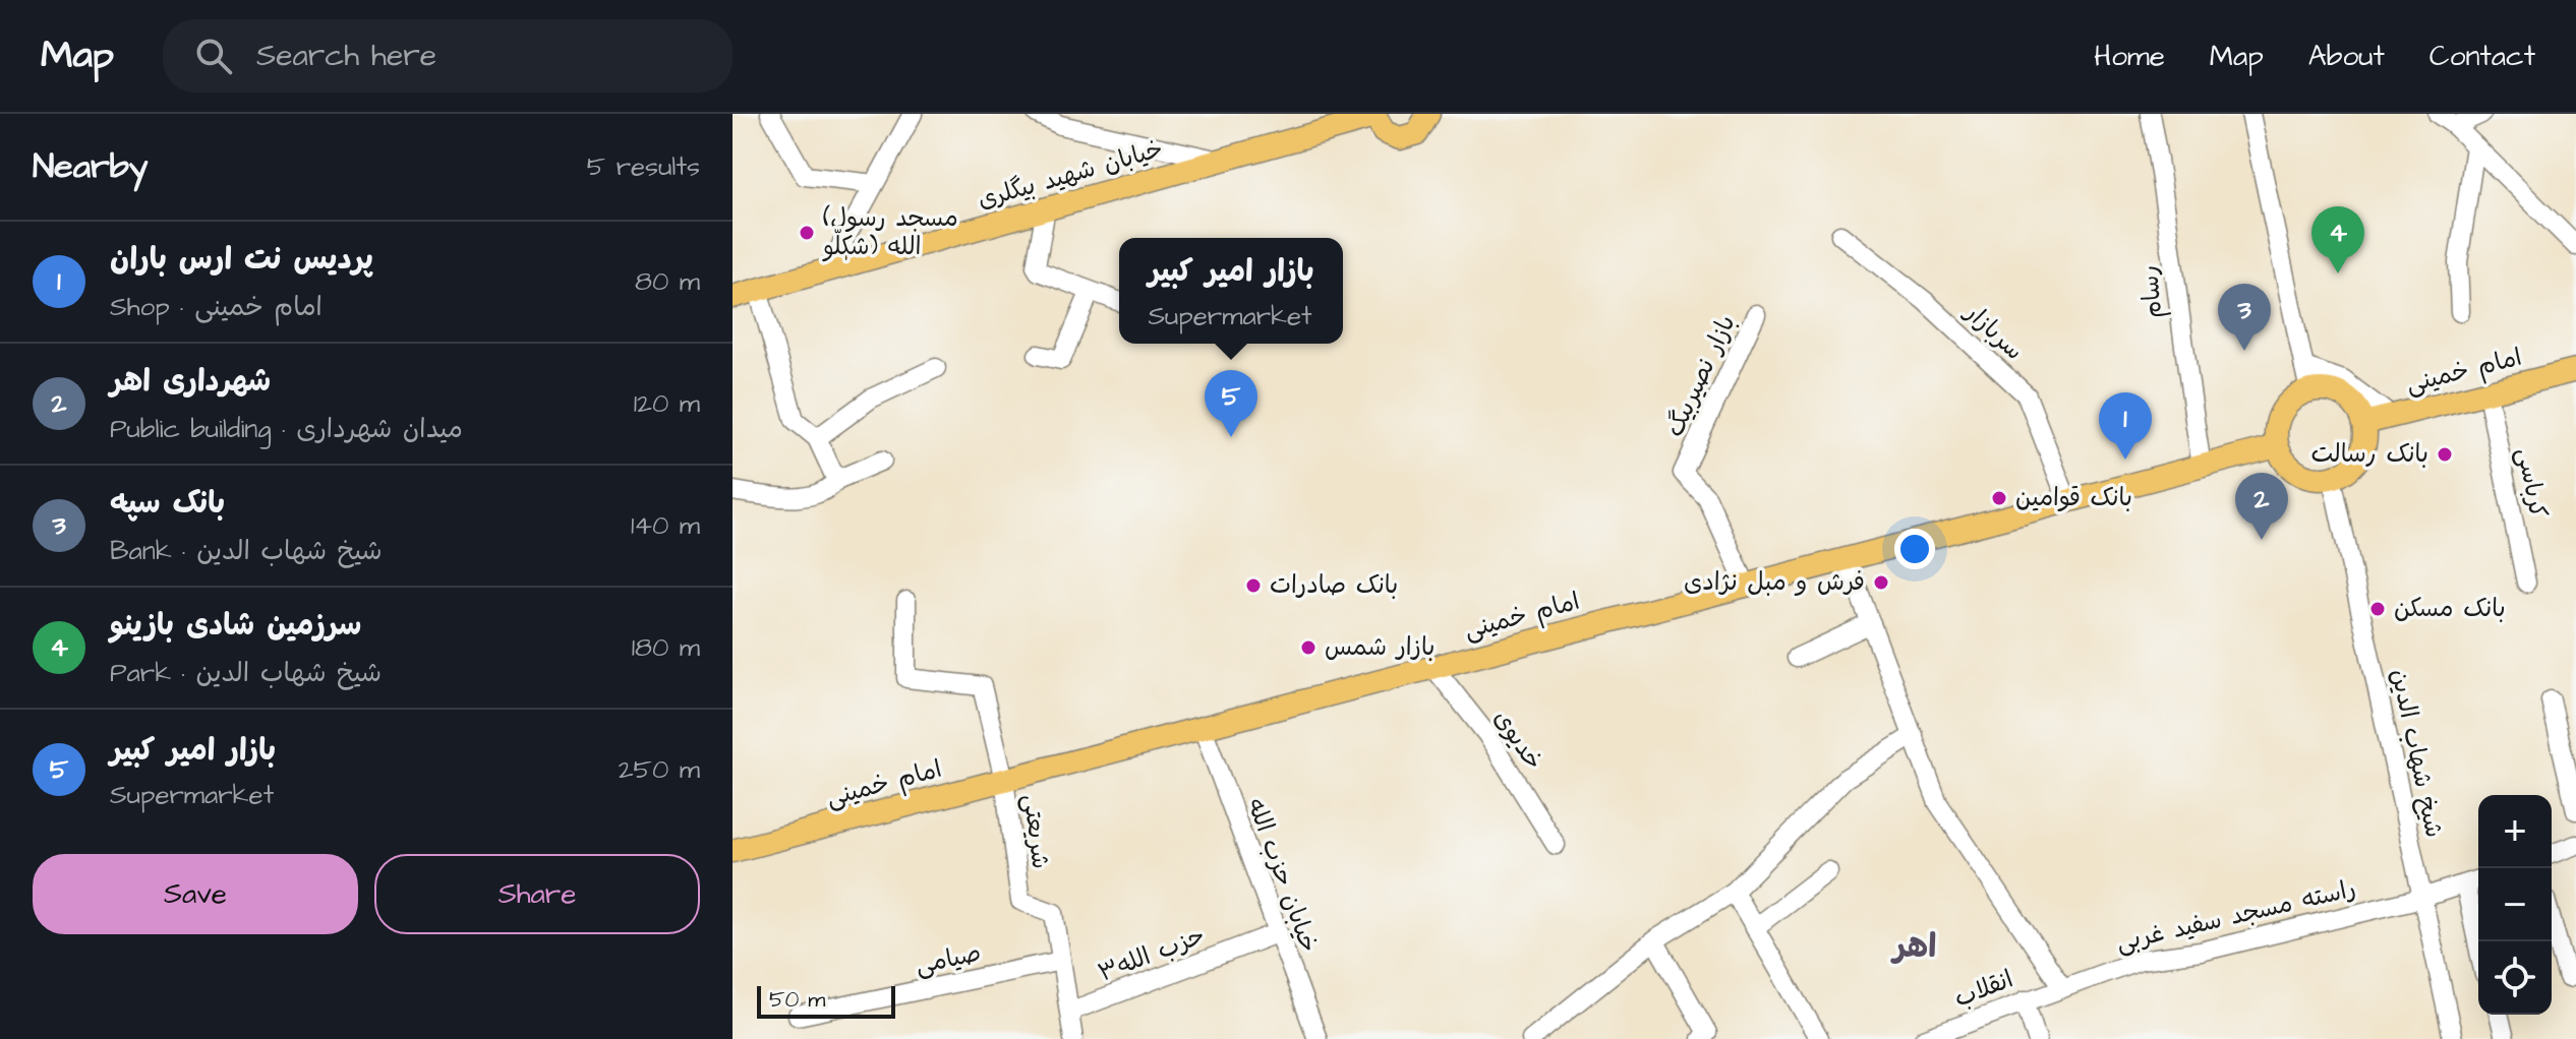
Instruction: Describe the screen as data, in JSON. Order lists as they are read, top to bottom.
{
  "streets": {
    "main road": ["خیابان شهید بیگلری", "امام خمینی"],
    "street": [
      "رسام",
      "سربازار",
      "بازار نصیربیگ",
      "کرباسی",
      "خدیوی",
      "شیخ شهاب الدین",
      "شریعتی",
      "خیابان حزب الله",
      "راسته مسجد سفید غربی",
      "حزب الله۳",
      "صیامی",
      "انقلاب"
    ]
  },
  "crossings": [
    ["رسام", "امام خمینی"],
    ["سربازار", "امام خمینی"],
    ["امام خمینی", "بازار نصیربیگ"],
    ["امام خمینی", "کرباسی"],
    ["امام خمینی", "خدیوی"],
    ["امام خمینی", "شیخ شهاب الدین"],
    ["امام خمینی", "شریعتی"],
    ["امام خمینی", "خیابان حزب الله"],
    ["شیخ شهاب الدین", "راسته مسجد سفید غربی"],
    ["شریعتی", "حزب الله۳"],
    ["شریعتی", "صیامی"],
    ["خیابان حزب الله", "حزب الله۳"],
    ["راسته مسجد سفید غربی", "انقلاب"]
  ],
  "districts": ["اهر"],
  "places": [
    "(مسجد رسول الله (شکٖلّو",
    "بانک رسالت",
    "بانک قوامین",
    "فرش و مبل نژادی",
    "بانک صادرات",
    "بانک مسکن",
    "بازار شمس"
  ],
  "scale_bar": "50 m",
  "page": {
    "header": "Map",
    "search": "Search here",
    "nav": [
      "Home",
      "Map",
      "About",
      "Contact"
    ],
    "heading": ["Nearby", "5 results"],
    "pins": [
      "4",
      "3",
      "5",
      "1",
      "2"
    ],
    "list": [
      {
        "mark": "1",
        "name": "پردیس نت ارس باران",
        "note": "Shop · امام خمینی",
        "value": "80 m"
      },
      {
        "mark": "2",
        "name": "شهرداری اهر",
        "note": "Public building · میدان شهرداری",
        "value": "120 m"
      },
      {
        "mark": "3",
        "name": "بانک سپه",
        "note": "Bank · شیخ شهاب الدین",
        "value": "140 m"
      },
      {
        "mark": "4",
        "name": "سرزمین شادی بازینو",
        "note": "Park · شیخ شهاب الدین",
        "value": "180 m"
      },
      {
        "mark": "5",
        "name": "بازار امیر کبیر",
        "note": "Supermarket",
        "value": "250 m"
      }
    ],
    "popup": ["بازار امیر کبیر", "Supermarket"],
    "map_buttons": ["+", "−"],
    "buttons": ["Save", "Share"],
    "scale": "50 m"
  }
}
